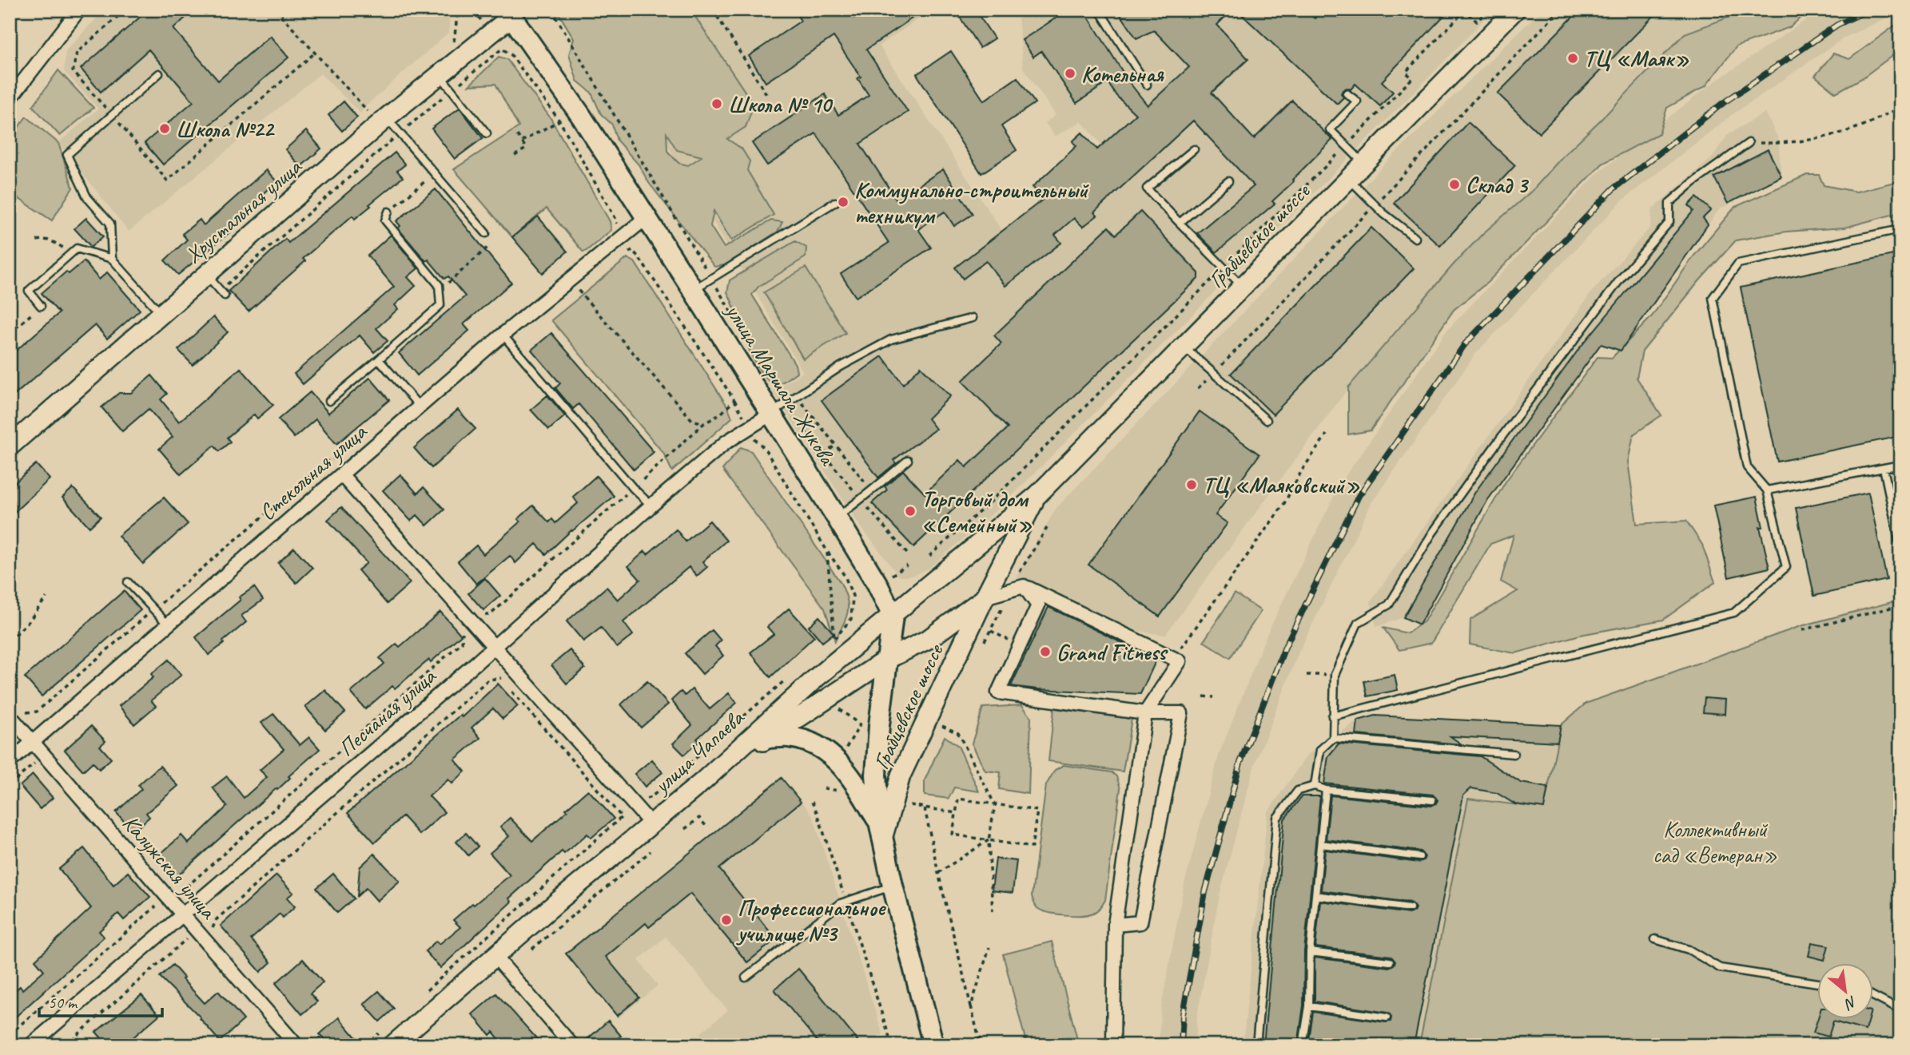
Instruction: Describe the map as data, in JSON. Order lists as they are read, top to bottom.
{
  "streets": {
    "main road": [
      "Хрустальная улица",
      "Грабцевское шоссе",
      "улица Маршала Жукова",
      "улица Чапаева"
    ],
    "street": ["Стекольная улица", "Песчаная улица", "Калужская улица"]
  },
  "crossings": [
    ["Хрустальная улица", "улица Маршала Жукова"],
    ["Грабцевское шоссе", "улица Чапаева"],
    ["улица Маршала Жукова", "Стекольная улица"],
    ["улица Маршала Жукова", "Песчаная улица"],
    ["улица Маршала Жукова", "улица Чапаева"],
    ["Стекольная улица", "Калужская улица"],
    ["Песчаная улица", "Калужская улица"]
  ],
  "parks": ["Коллективный сад «Ветеран»"],
  "places": [
    "ТЦ «Маяк»",
    "Котельная",
    "Школа № 10",
    "Школа №22",
    "Склад 3",
    "Коммунально-строительный техникум",
    "ТЦ «Маяковский»",
    "Торговый дом «Семейный»",
    "Grand Fitness",
    "Профессиональное училище №3"
  ],
  "scale_bar": "50 m",
  "north": "bottom right"
}
